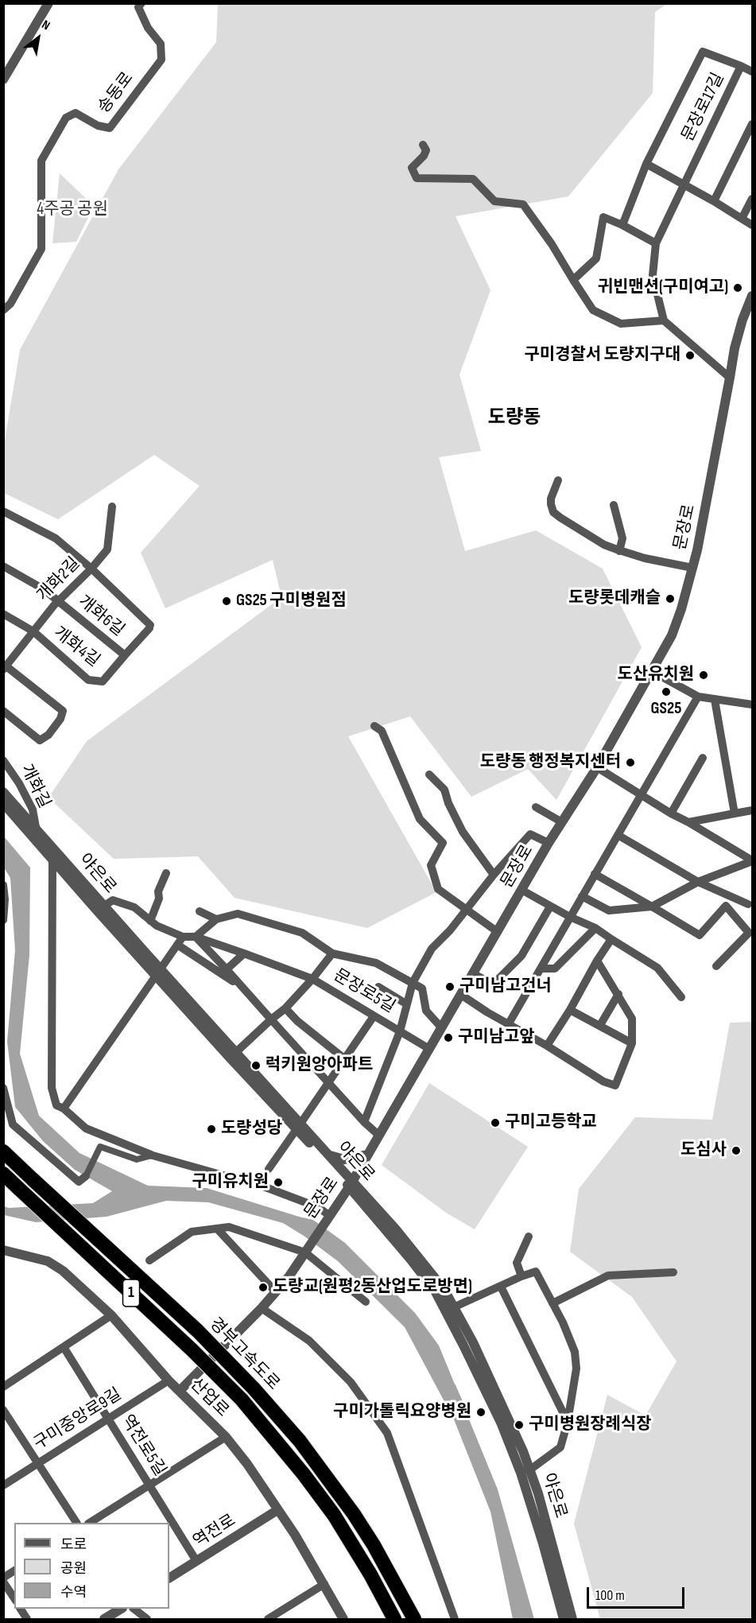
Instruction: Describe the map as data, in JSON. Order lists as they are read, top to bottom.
{
  "streets": {
    "highway": ["1", "경부고속도로"],
    "street": [
      "송동로",
      "문장로17길",
      "문장로",
      "개화2길",
      "개화6길",
      "개화4길",
      "개화길",
      "야은로",
      "문장로5길",
      "산업로",
      "구미중앙로9길",
      "역전로5길",
      "역전로"
    ]
  },
  "crossings": [
    ["문장로", "야은로"],
    ["문장로", "문장로5길"],
    ["문장로", "산업로"],
    ["개화2길", "개화6길"],
    ["개화2길", "개화4길"],
    ["개화6길", "개화4길"],
    ["개화길", "야은로"],
    ["산업로", "구미중앙로9길"],
    ["산업로", "역전로"],
    ["구미중앙로9길", "역전로5길"],
    ["역전로5길", "역전로"]
  ],
  "districts": ["도량동"],
  "parks": ["4주공 공원"],
  "places": [
    "귀빈맨션(구미여고)",
    "구미경찰서 도량지구대",
    "도량롯데캐슬",
    "GS25 구미병원점",
    "도산유치원",
    "GS25",
    "도량동 행정복지센터",
    "구미남고건너",
    "구미남고앞",
    "럭키원앙아파트",
    "구미고등학교",
    "도량성당",
    "도심사",
    "구미유치원",
    "도량교(원평2동산업도로방면)",
    "구미가톨릭요양병원",
    "구미병원장례식장"
  ],
  "legend": ["도로", "공원", "수역"],
  "scale_bar": "100 m",
  "north": "top right"
}
